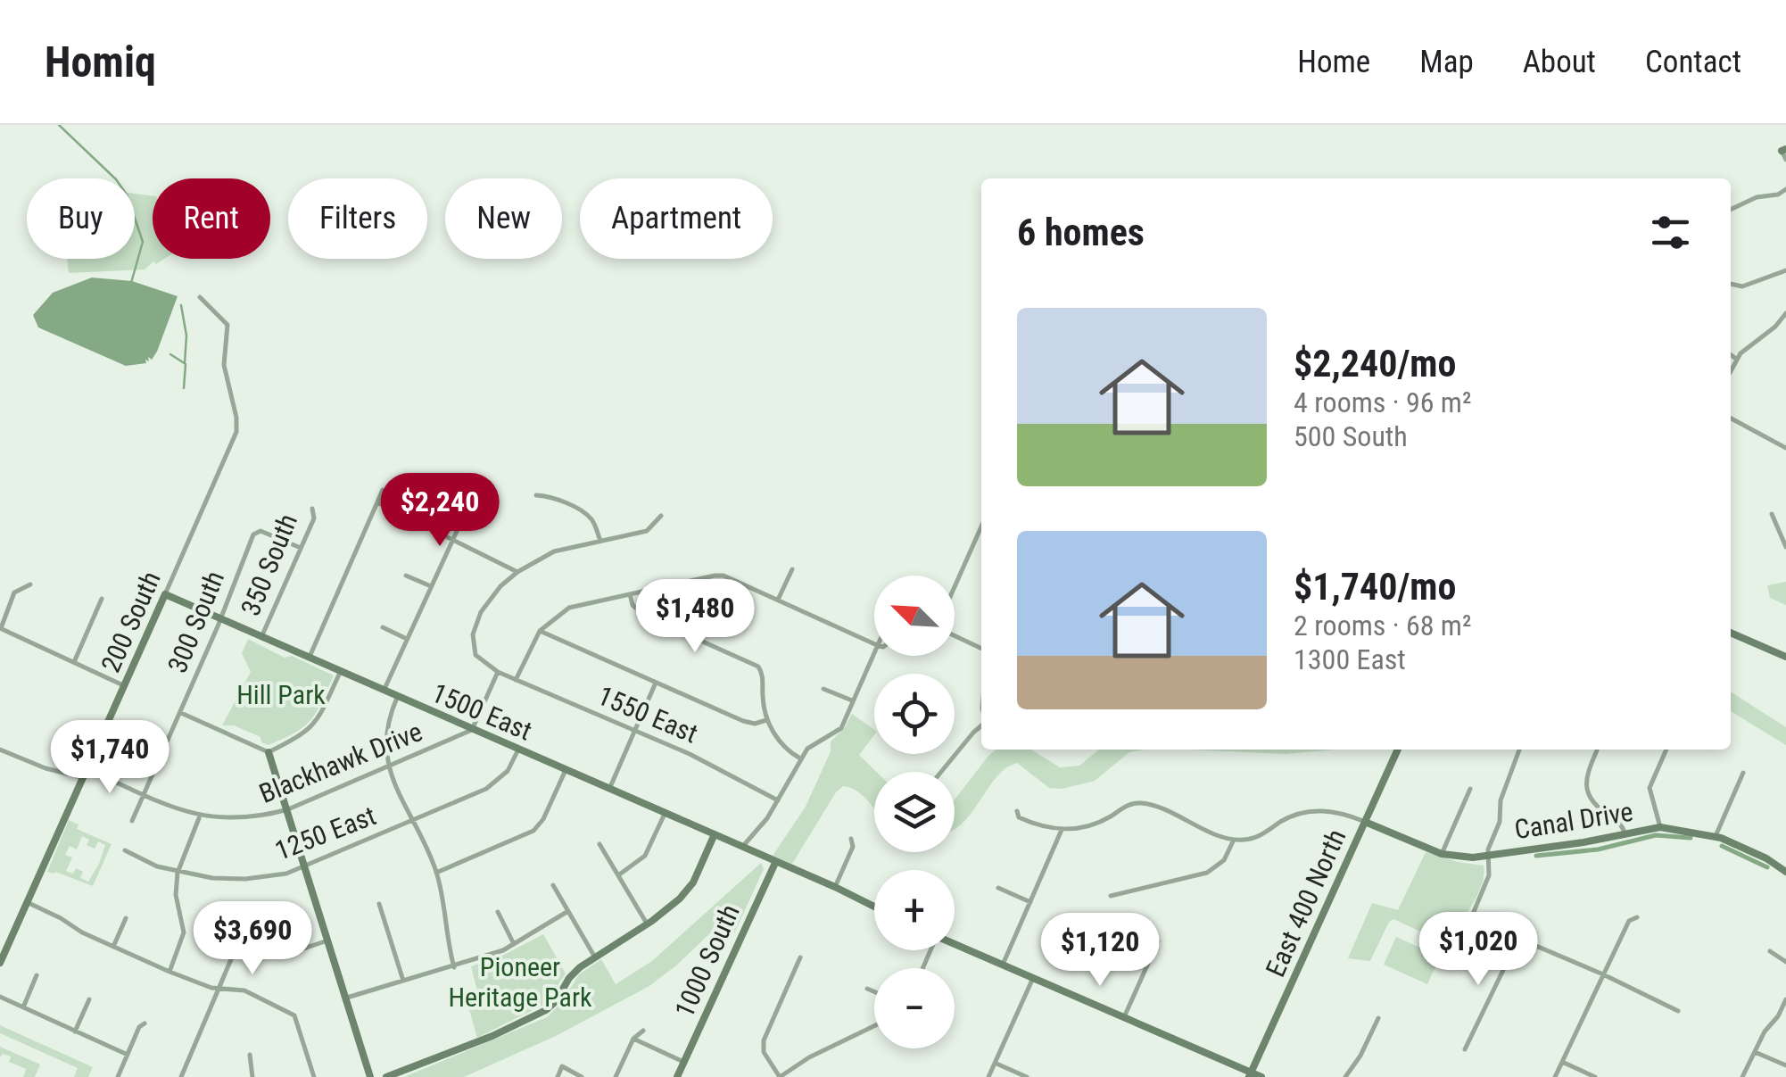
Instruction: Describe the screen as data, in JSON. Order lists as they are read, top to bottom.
{
  "streets": {
    "street": [
      "350 South",
      "200 South",
      "300 South",
      "1500 East",
      "1550 East",
      "Blackhawk Drive",
      "Canal Drive",
      "1250 East",
      "East 400 North",
      "1000 South"
    ]
  },
  "crossings": [
    ["350 South", "300 South"],
    ["350 South", "1500 East"],
    ["200 South", "1500 East"],
    ["200 South", "Blackhawk Drive"],
    ["300 South", "1500 East"],
    ["300 South", "Blackhawk Drive"],
    ["1500 East", "Blackhawk Drive"],
    ["1500 East", "1250 East"],
    ["1500 East", "1000 South"],
    ["Canal Drive", "East 400 North"]
  ],
  "parks": ["Hill Park", "Pioneer Heritage Park"],
  "north": "top left",
  "page": {
    "header": "Homiq",
    "nav": [
      "Home",
      "Map",
      "About",
      "Contact"
    ],
    "chip": [
      "Buy",
      "Rent",
      "Filters",
      "New",
      "Apartment"
    ],
    "heading": "6 homes",
    "list": [
      {
        "name": "$2,240/mo",
        "note": "4 rooms · 96 m² · 500 South"
      },
      {
        "name": "$1,740/mo",
        "note": "2 rooms · 68 m² · 1300 East"
      }
    ],
    "price": [
      "$2,240",
      "$1,480",
      "$1,740",
      "$3,690",
      "$1,020",
      "$1,120"
    ],
    "map_buttons": ["+", "−"]
  }
}
